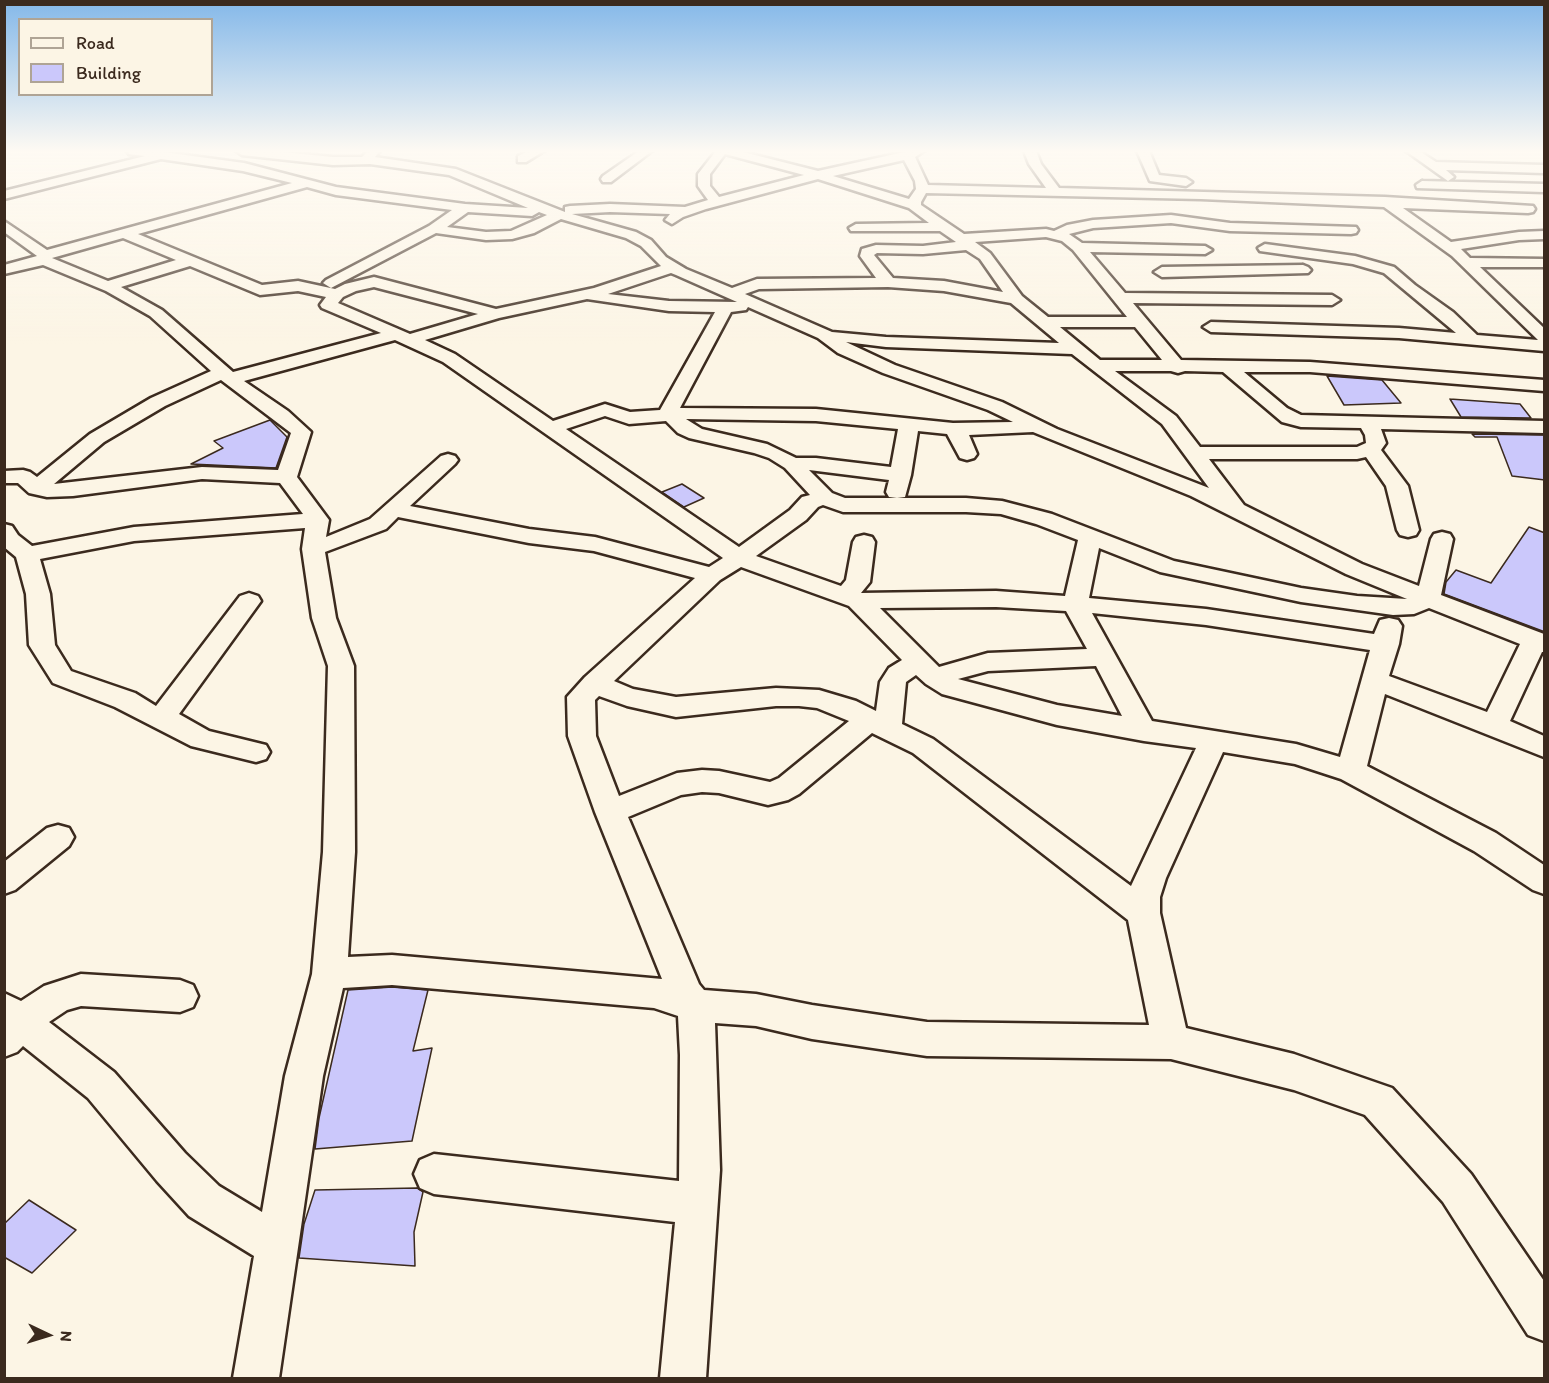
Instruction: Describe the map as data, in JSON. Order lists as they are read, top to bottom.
{
  "legend": ["Road", "Building"],
  "north": "right"
}
